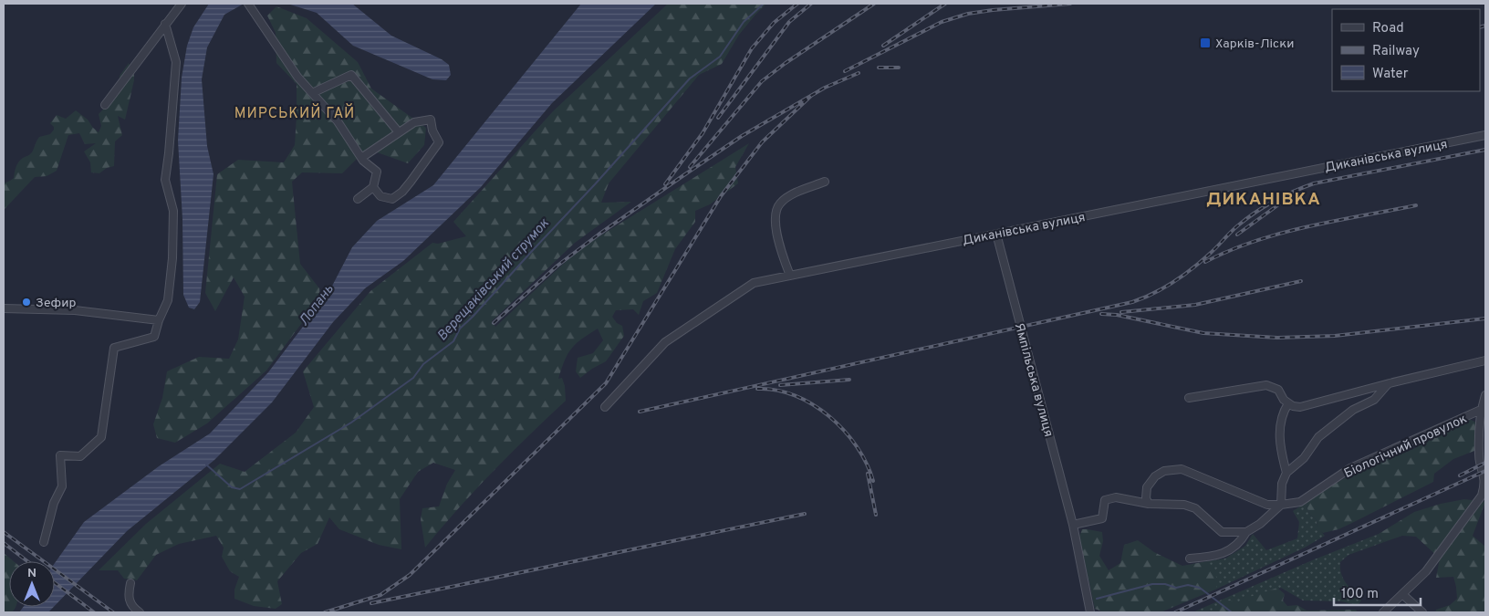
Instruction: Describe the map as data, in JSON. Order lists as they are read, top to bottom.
{
  "streets": {
    "street": ["Диканівська вулиця", "Ямпільська вулиця", "Біологічний провулок"]
  },
  "crossings": [
    ["Диканівська вулиця", "Ямпільська вулиця"]
  ],
  "districts": ["МИРСЬКИЙ ГАЙ", "ДИКАНІВКА"],
  "water": ["Верещаківський струмок", "Лопань"],
  "places": {
    "transit": ["Харків-Ліски"],
    "other": ["Зефир"]
  },
  "legend": ["Road", "Railway", "Water"],
  "scale_bar": "100 m",
  "north": "top"
}
